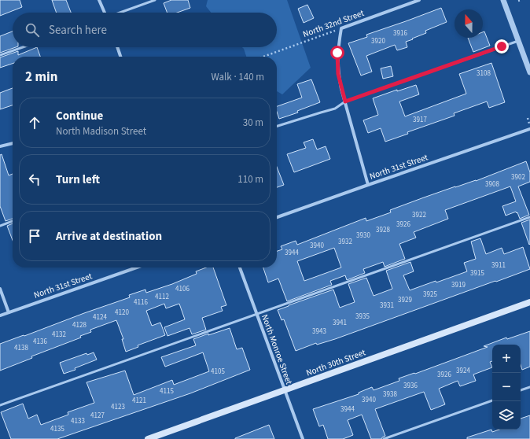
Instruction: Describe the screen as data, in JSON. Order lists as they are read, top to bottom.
{
  "streets": {
    "main road": ["North 30th Street"],
    "street": ["North 32nd Street", "North 31st Street", "North Monroe Street"]
  },
  "crossings": [
    ["North Monroe Street", "North 30th Street"]
  ],
  "house_numbers": [
    "3916",
    "3920",
    "3108",
    "3917",
    "3902",
    "3908",
    "3922",
    "3926",
    "3928",
    "3930",
    "3932",
    "3940",
    "3944",
    "3911",
    "3915",
    "3919",
    "4106",
    "3925",
    "4112",
    "3929",
    "4116",
    "3931",
    "4120",
    "3935",
    "4124",
    "3941",
    "4128",
    "3943",
    "4132",
    "4136",
    "4138",
    "3924",
    "4105",
    "3926",
    "3936",
    "4115",
    "3938",
    "3940",
    "4121",
    "4123",
    "3944",
    "4127",
    "4133",
    "4135"
  ],
  "north": "top",
  "page": {
    "search": "Search here",
    "heading": ["2 min", "Walk · 140 m"],
    "list": [
      ["Continue", "North Madison Street", "30 m"],
      ["Turn left", "110 m"],
      "Arrive at destination"
    ],
    "map_buttons": ["+", "−"]
  }
}
